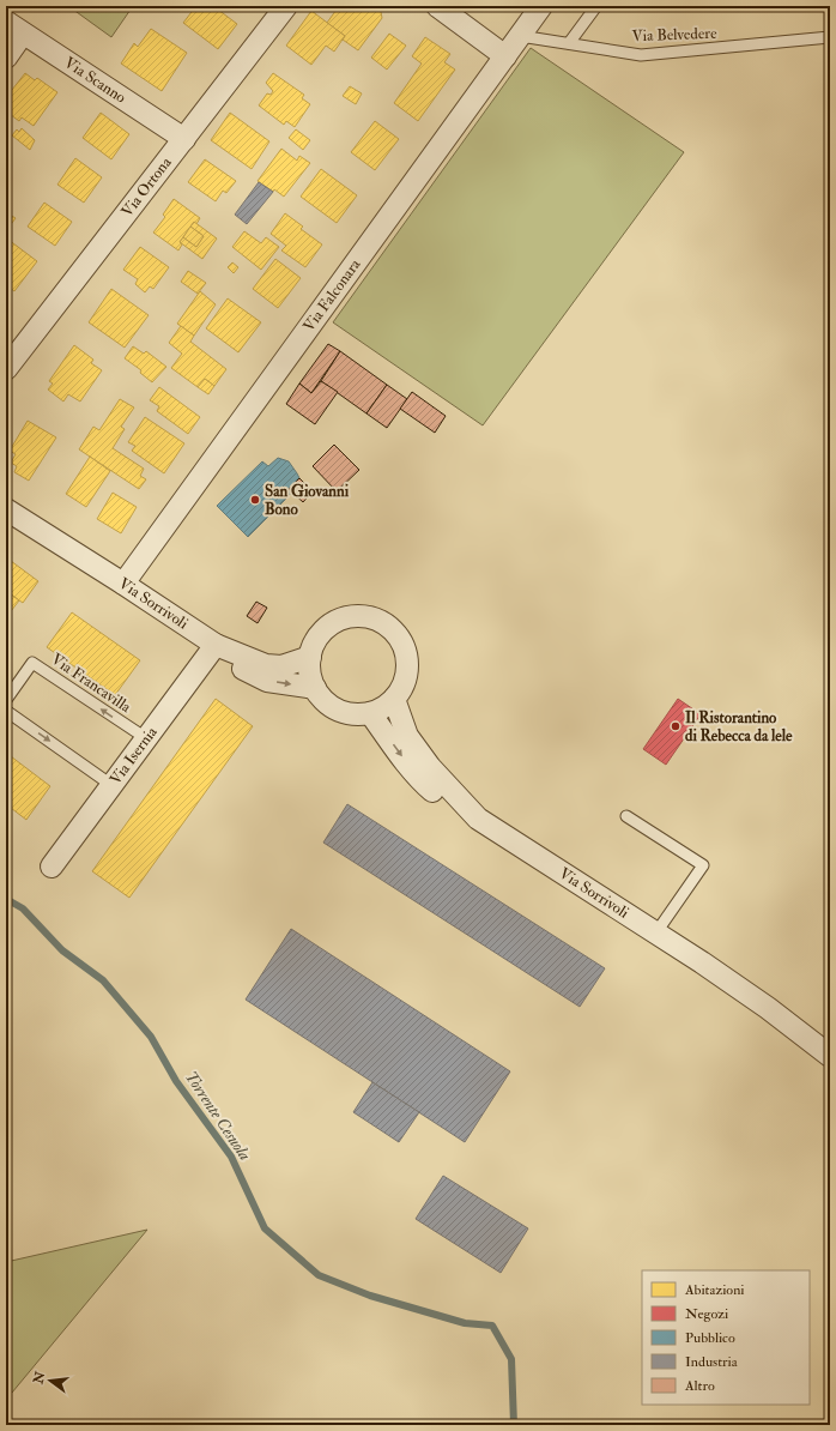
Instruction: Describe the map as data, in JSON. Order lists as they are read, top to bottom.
{
  "streets": {
    "street": [
      "Via Scanno",
      "Via Ortona",
      "Via Falconara",
      "Via Sorrivoli",
      "Via Isernia"
    ],
    "lane": ["Via Belvedere", "Via Francavilla"]
  },
  "crossings": [
    ["Via Belvedere", "Via Falconara"],
    ["Via Scanno", "Via Ortona"],
    ["Via Falconara", "Via Sorrivoli"],
    ["Via Sorrivoli", "Via Isernia"],
    ["Via Francavilla", "Via Isernia"]
  ],
  "water": ["Torrente Cesuola"],
  "places": ["San Giovanni Bono", "Il Ristorantino di Rebecca da lele"],
  "legend": [
    "Abitazioni",
    "Negozi",
    "Pubblico",
    "Industria",
    "Altro"
  ],
  "north": "left"
}
